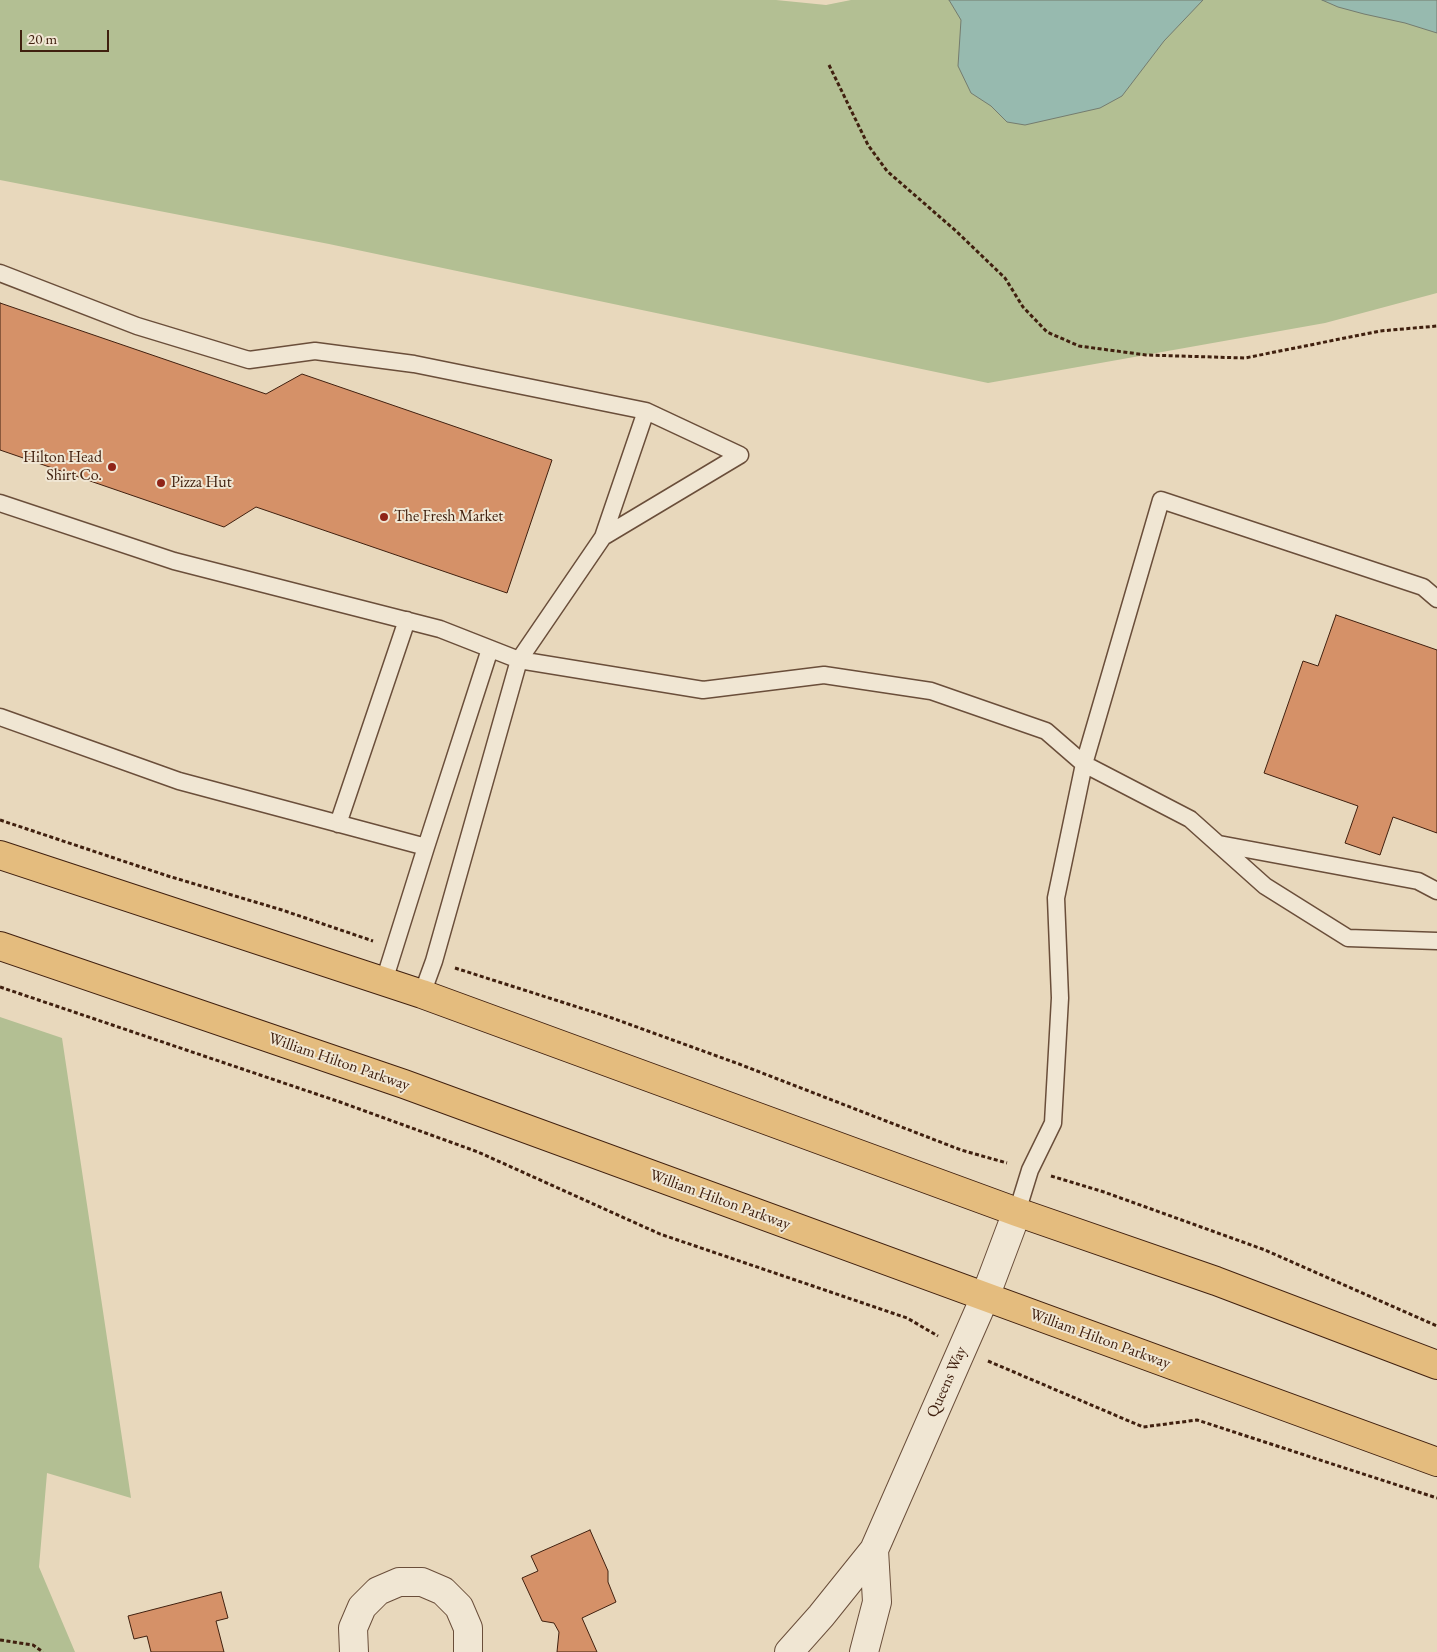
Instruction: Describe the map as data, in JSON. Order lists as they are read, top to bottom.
{
  "streets": {
    "highway": ["William Hilton Parkway"],
    "street": ["Queens Way"]
  },
  "crossings": [
    ["William Hilton Parkway", "Queens Way"]
  ],
  "places": ["Hilton Head Shirt Co.", "Pizza Hut", "The Fresh Market"],
  "scale_bar": "20 m"
}
